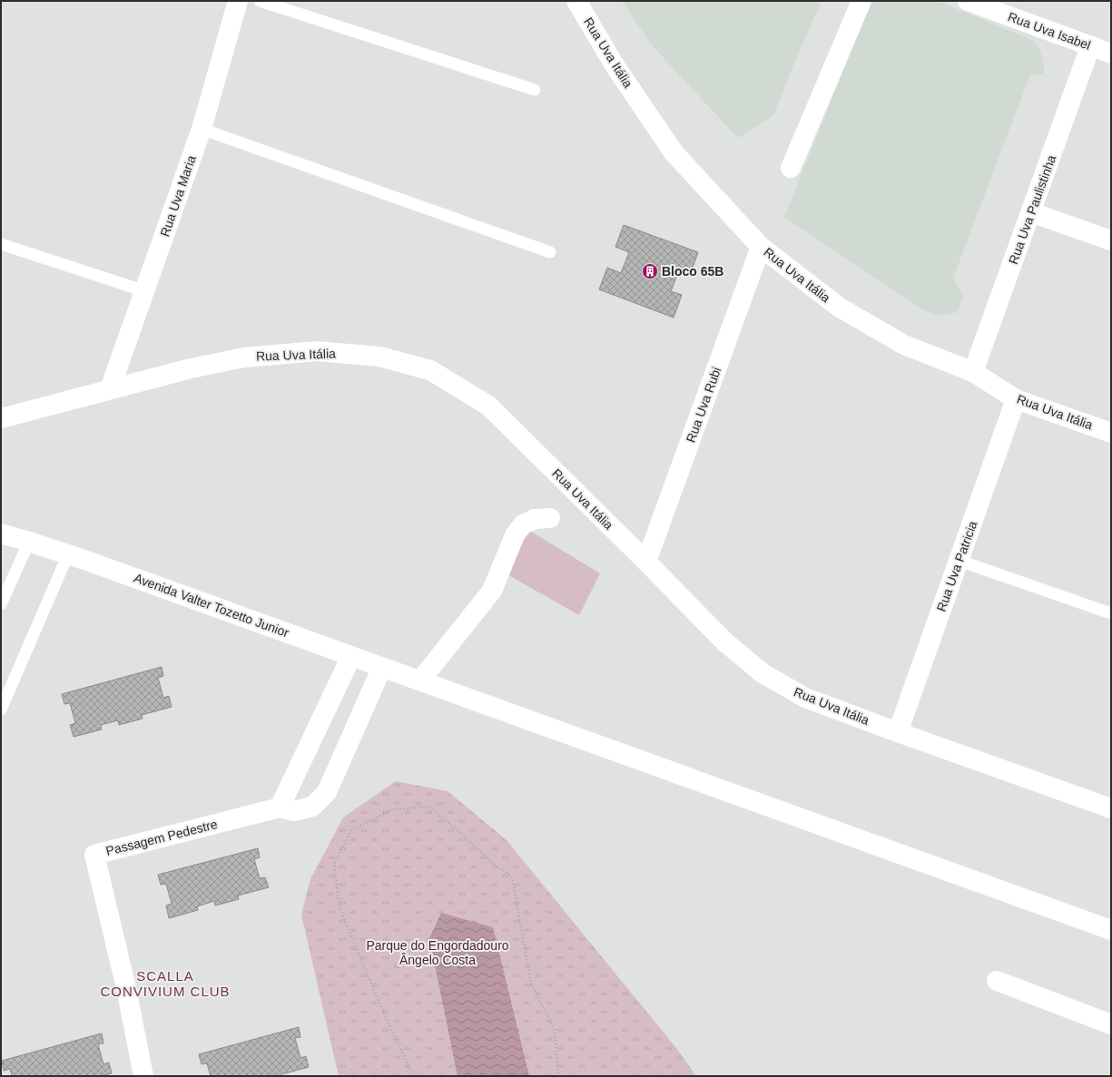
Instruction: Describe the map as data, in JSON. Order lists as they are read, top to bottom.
{
  "streets": {
    "street": [
      "Rua Uva Isabel",
      "Rua Uva Itália",
      "Rua Uva Maria",
      "Rua Uva Paulistinha",
      "Rua Uva Rubi",
      "Rua Uva Patricia",
      "Avenida Valter Tozetto Junior",
      "Passagem Pedestre"
    ]
  },
  "crossings": [
    ["Rua Uva Isabel", "Rua Uva Paulistinha"],
    ["Rua Uva Itália", "Rua Uva Maria"],
    ["Rua Uva Itália", "Rua Uva Paulistinha"],
    ["Rua Uva Itália", "Rua Uva Rubi"],
    ["Rua Uva Itália", "Rua Uva Patricia"],
    ["Avenida Valter Tozetto Junior", "Passagem Pedestre"]
  ],
  "districts": ["SCALLA CONVIVIUM CLUB"],
  "parks": ["Parque do Engordadouro Ângelo Costa"],
  "places": {
    "building": ["Bloco 65B"]
  }
}
